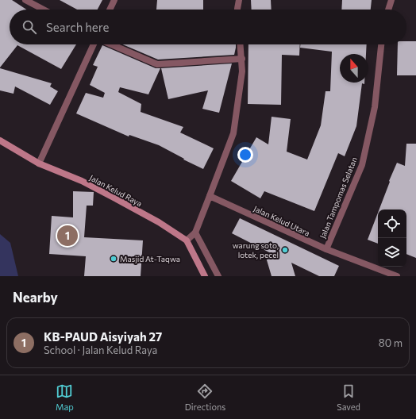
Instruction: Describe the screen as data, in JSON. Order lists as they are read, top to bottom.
{
  "streets": {
    "main road": ["Jalan Kelud Raya"],
    "street": ["Jalan Tampomas Selatan", "Jalan Kelud Utara"]
  },
  "crossings": [
    ["Jalan Tampomas Selatan", "Jalan Kelud Utara"]
  ],
  "places": ["warung soto, lotek, pecel", "Masjid At-Taqwa"],
  "north": "top",
  "page": {
    "search": "Search here",
    "pins": "1",
    "heading": "Nearby",
    "list": [
      {
        "mark": "1",
        "name": "KB-PAUD Aisyiyah 27",
        "note": "School · Jalan Kelud Raya",
        "value": "80 m"
      }
    ],
    "nav": ["Map", "Directions", "Saved"]
  }
}
